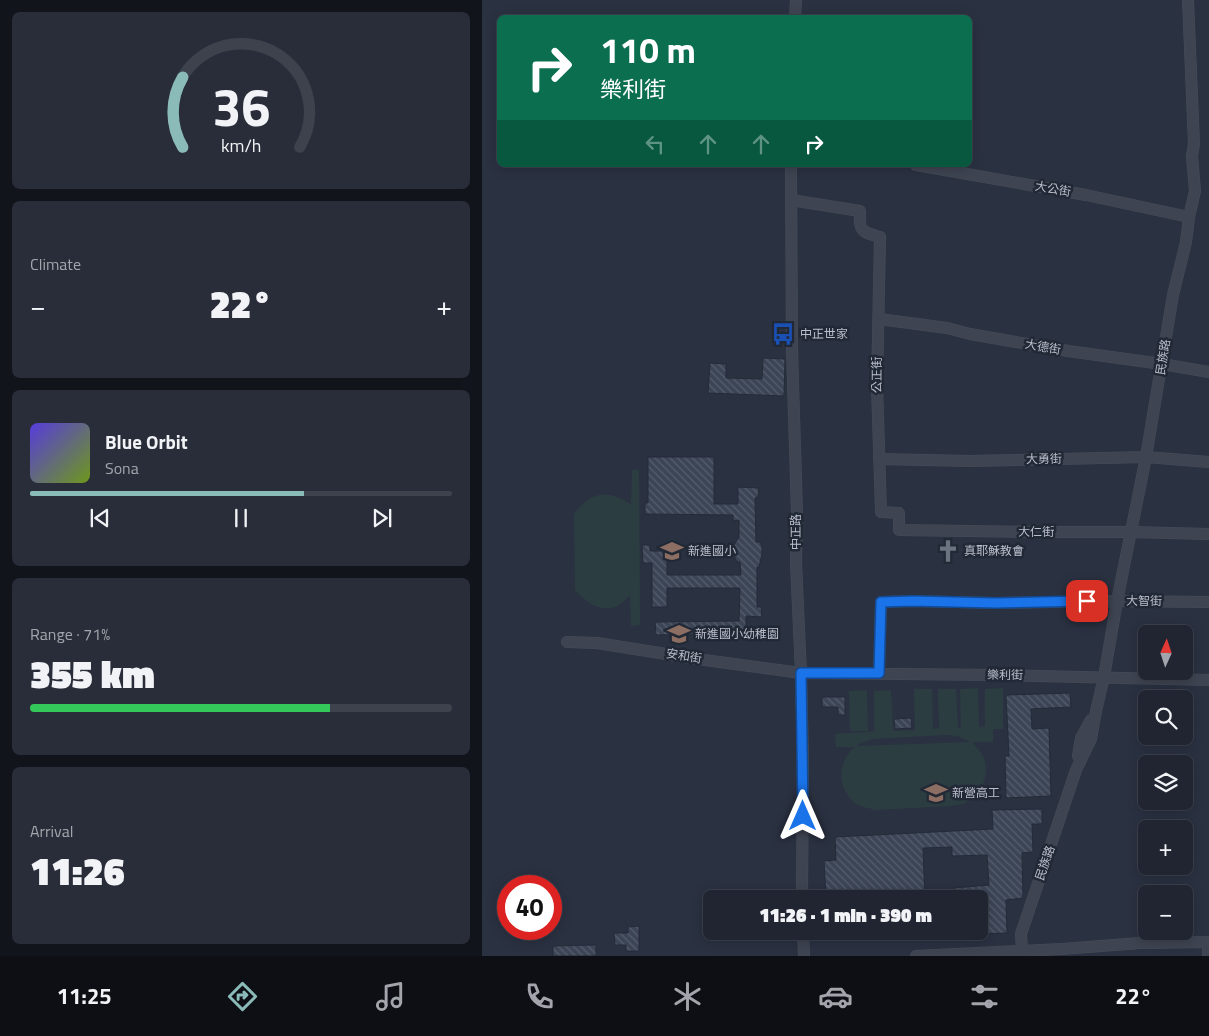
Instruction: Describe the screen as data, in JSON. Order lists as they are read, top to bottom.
{
  "streets": {
    "street": [
      "大公街",
      "大德街",
      "民族路",
      "公正街",
      "大勇街",
      "中正路",
      "大仁街",
      "大智街",
      "安和街",
      "樂利街"
    ]
  },
  "crossings": [
    ["大公街", "民族路"],
    ["大德街", "民族路"],
    ["大德街", "公正街"],
    ["民族路", "大勇街"],
    ["民族路", "大仁街"],
    ["民族路", "大智街"],
    ["民族路", "樂利街"],
    ["公正街", "大勇街"],
    ["公正街", "中正路"],
    ["公正街", "大仁街"],
    ["中正路", "安和街"],
    ["中正路", "樂利街"],
    ["大智街", "樂利街"],
    ["安和街", "樂利街"]
  ],
  "places": {
    "bus stop": ["中正世家"],
    "school or university": ["新進國小", "新進國小幼稚園", "新營高工"],
    "church": ["真耶穌教會"]
  },
  "north": "top",
  "page": {
    "turn": ["110 m", "樂利街"],
    "tile": [
      "Climate",
      ["Range · 71%", "355 km"],
      ["Arrival", "11:26"]
    ],
    "heat": ["−", "22°", "+"],
    "song": ["Blue Orbit", "Sona"],
    "map_buttons": ["+", "−"],
    "limit": "40",
    "trip": "11:26 · 1 min · 390 m",
    "tabs": ["11:25", "22°"],
    "gauge": ["36", "km/h"]
  }
}
